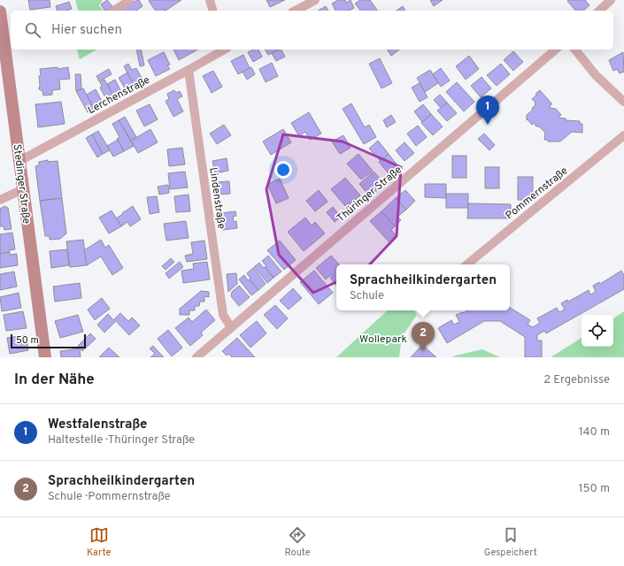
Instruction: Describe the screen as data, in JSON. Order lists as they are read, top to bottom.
{
  "streets": {
    "main road": ["Stedinger Straße"],
    "street": [
      "Lerchenstraße",
      "Pommernstraße",
      "Thüringer Straße",
      "Lindenstraße"
    ]
  },
  "crossings": [
    ["Lerchenstraße", "Stedinger Straße"],
    ["Lerchenstraße", "Lindenstraße"],
    ["Thüringer Straße", "Lindenstraße"]
  ],
  "parks": ["Wollepark"],
  "scale_bar": "50 m",
  "page": {
    "search": "Hier suchen",
    "pins": ["1", "2"],
    "popup": ["Sprachheilkindergarten", "Schule"],
    "scale": "50 m",
    "heading": ["In der Nähe", "2 Ergebnisse"],
    "list": [
      {
        "mark": "1",
        "name": "Westfalenstraße",
        "note": "Haltestelle · Thüringer Straße",
        "value": "140 m"
      },
      {
        "mark": "2",
        "name": "Sprachheilkindergarten",
        "note": "Schule · Pommernstraße",
        "value": "150 m"
      }
    ],
    "nav": ["Karte", "Route", "Gespeichert"]
  }
}
